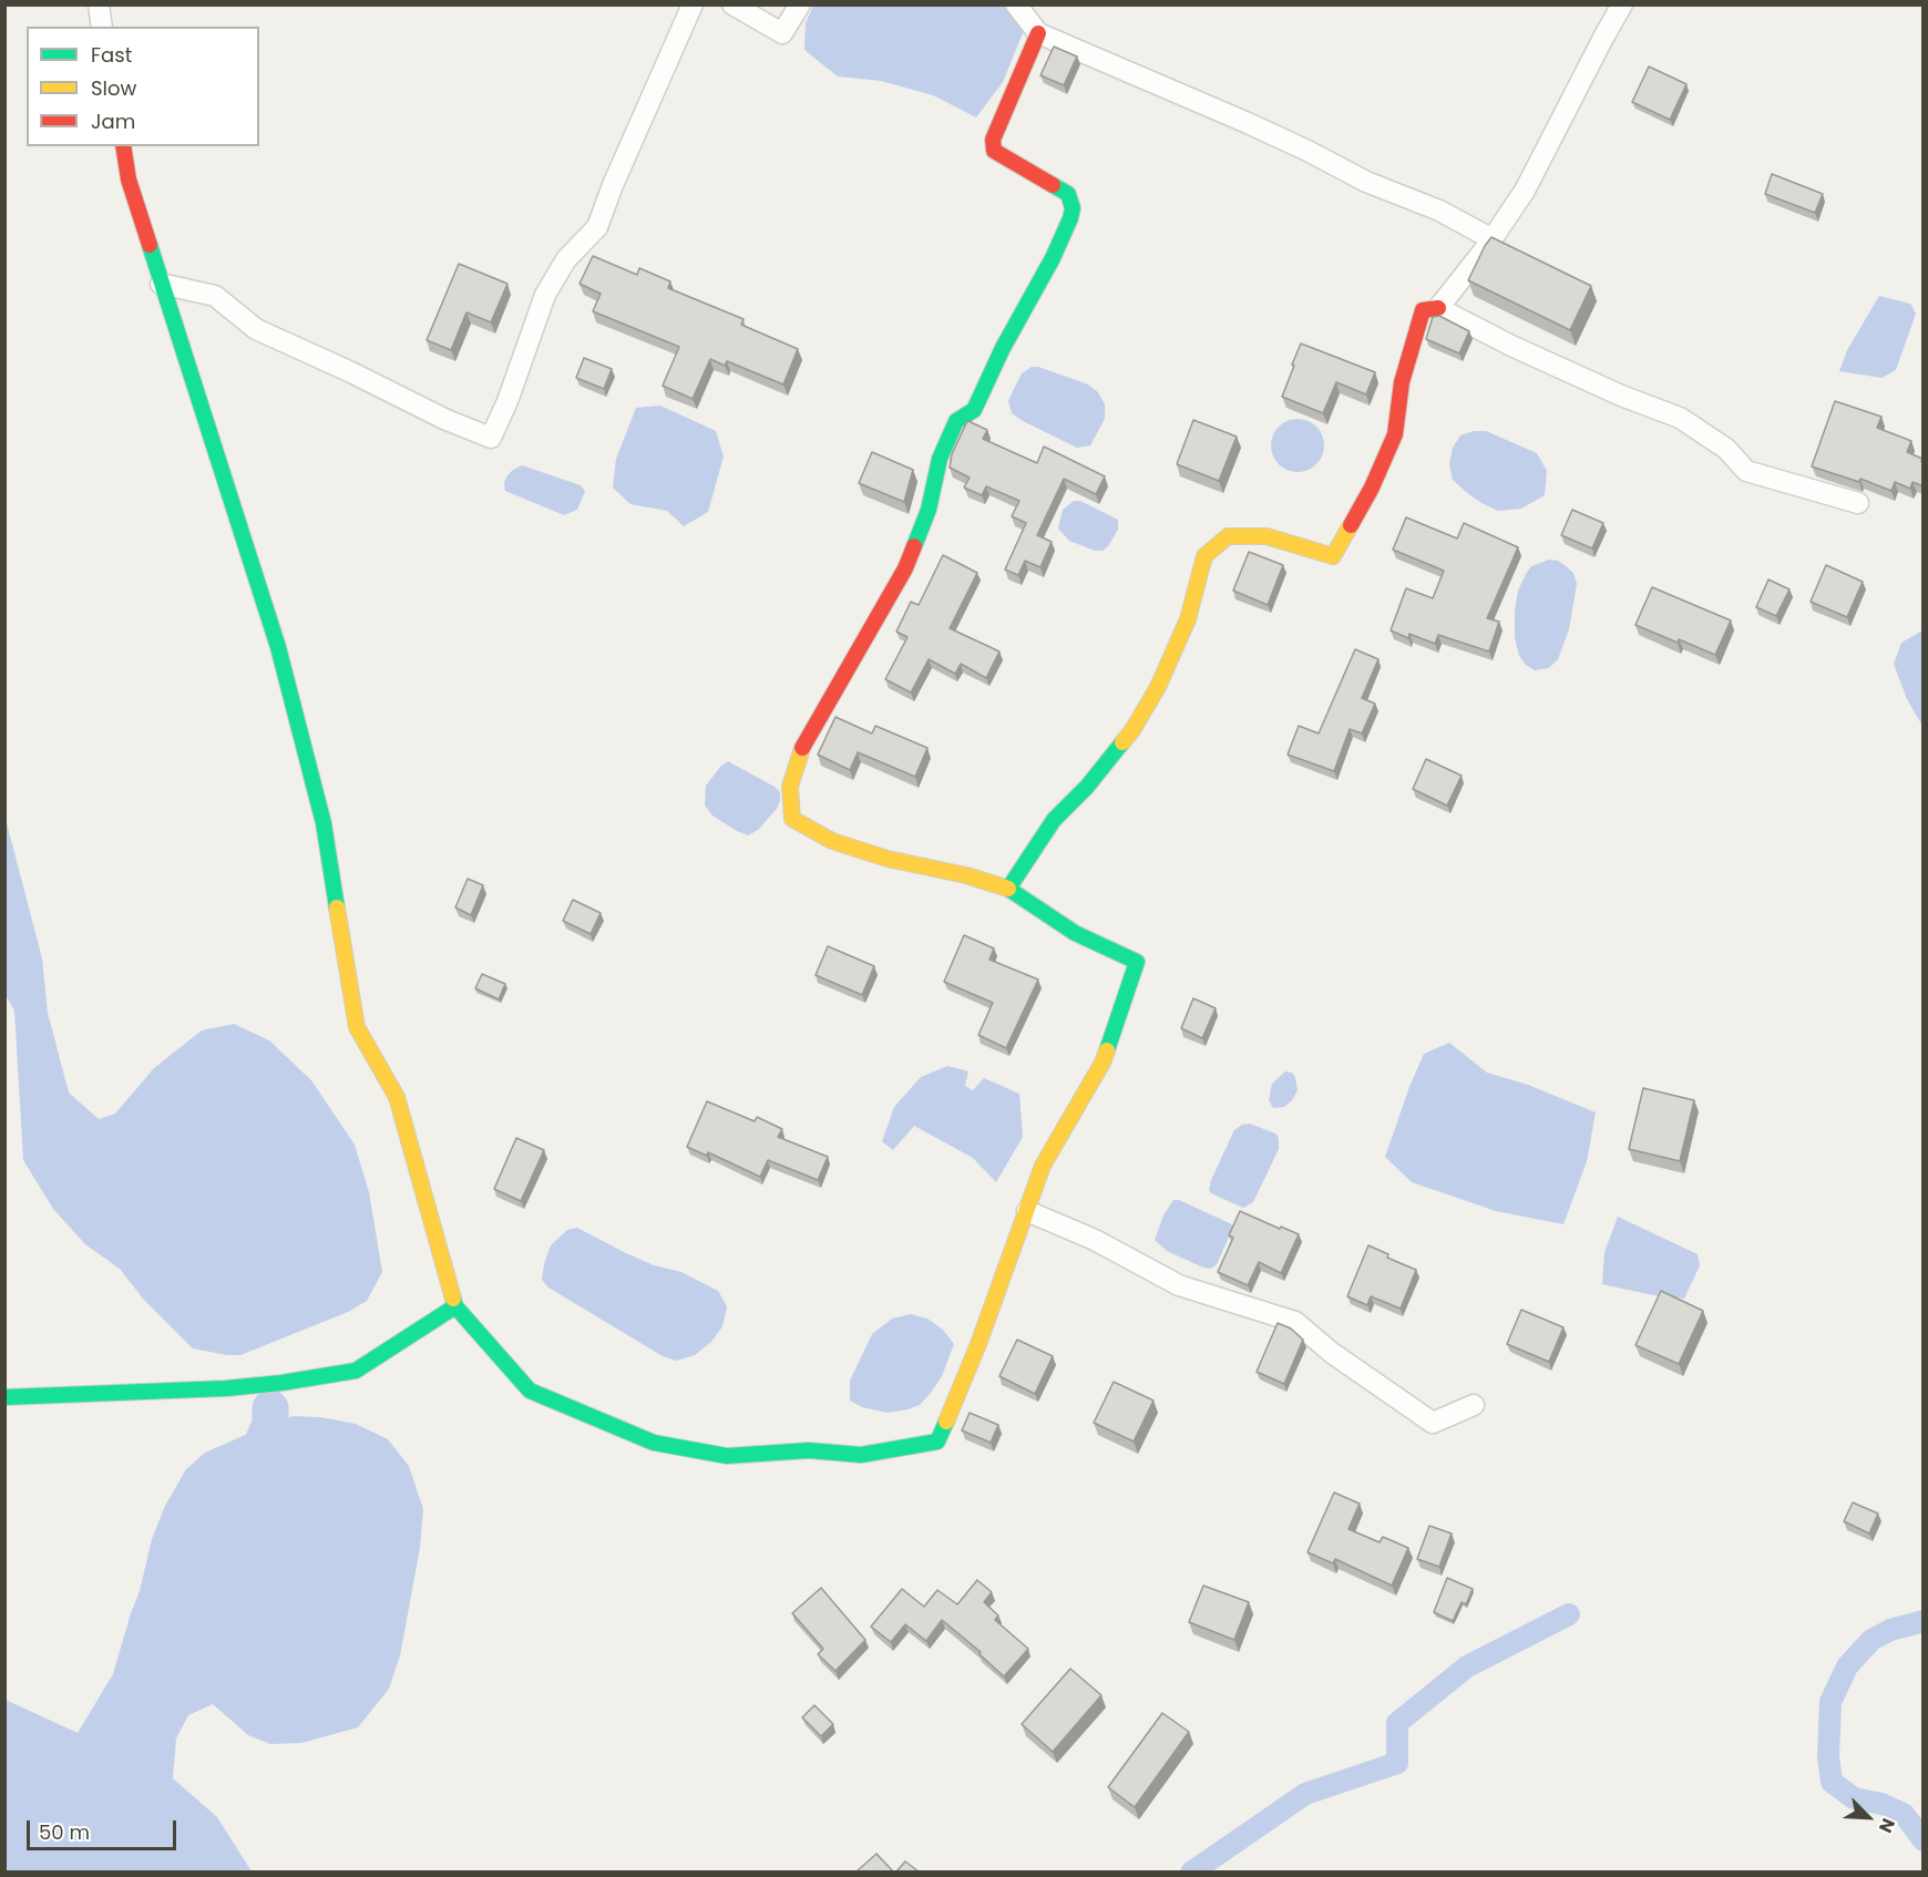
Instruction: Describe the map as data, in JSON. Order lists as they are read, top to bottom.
{
  "legend": ["Fast", "Slow", "Jam"],
  "scale_bar": "50 m",
  "north": "bottom right"
}
